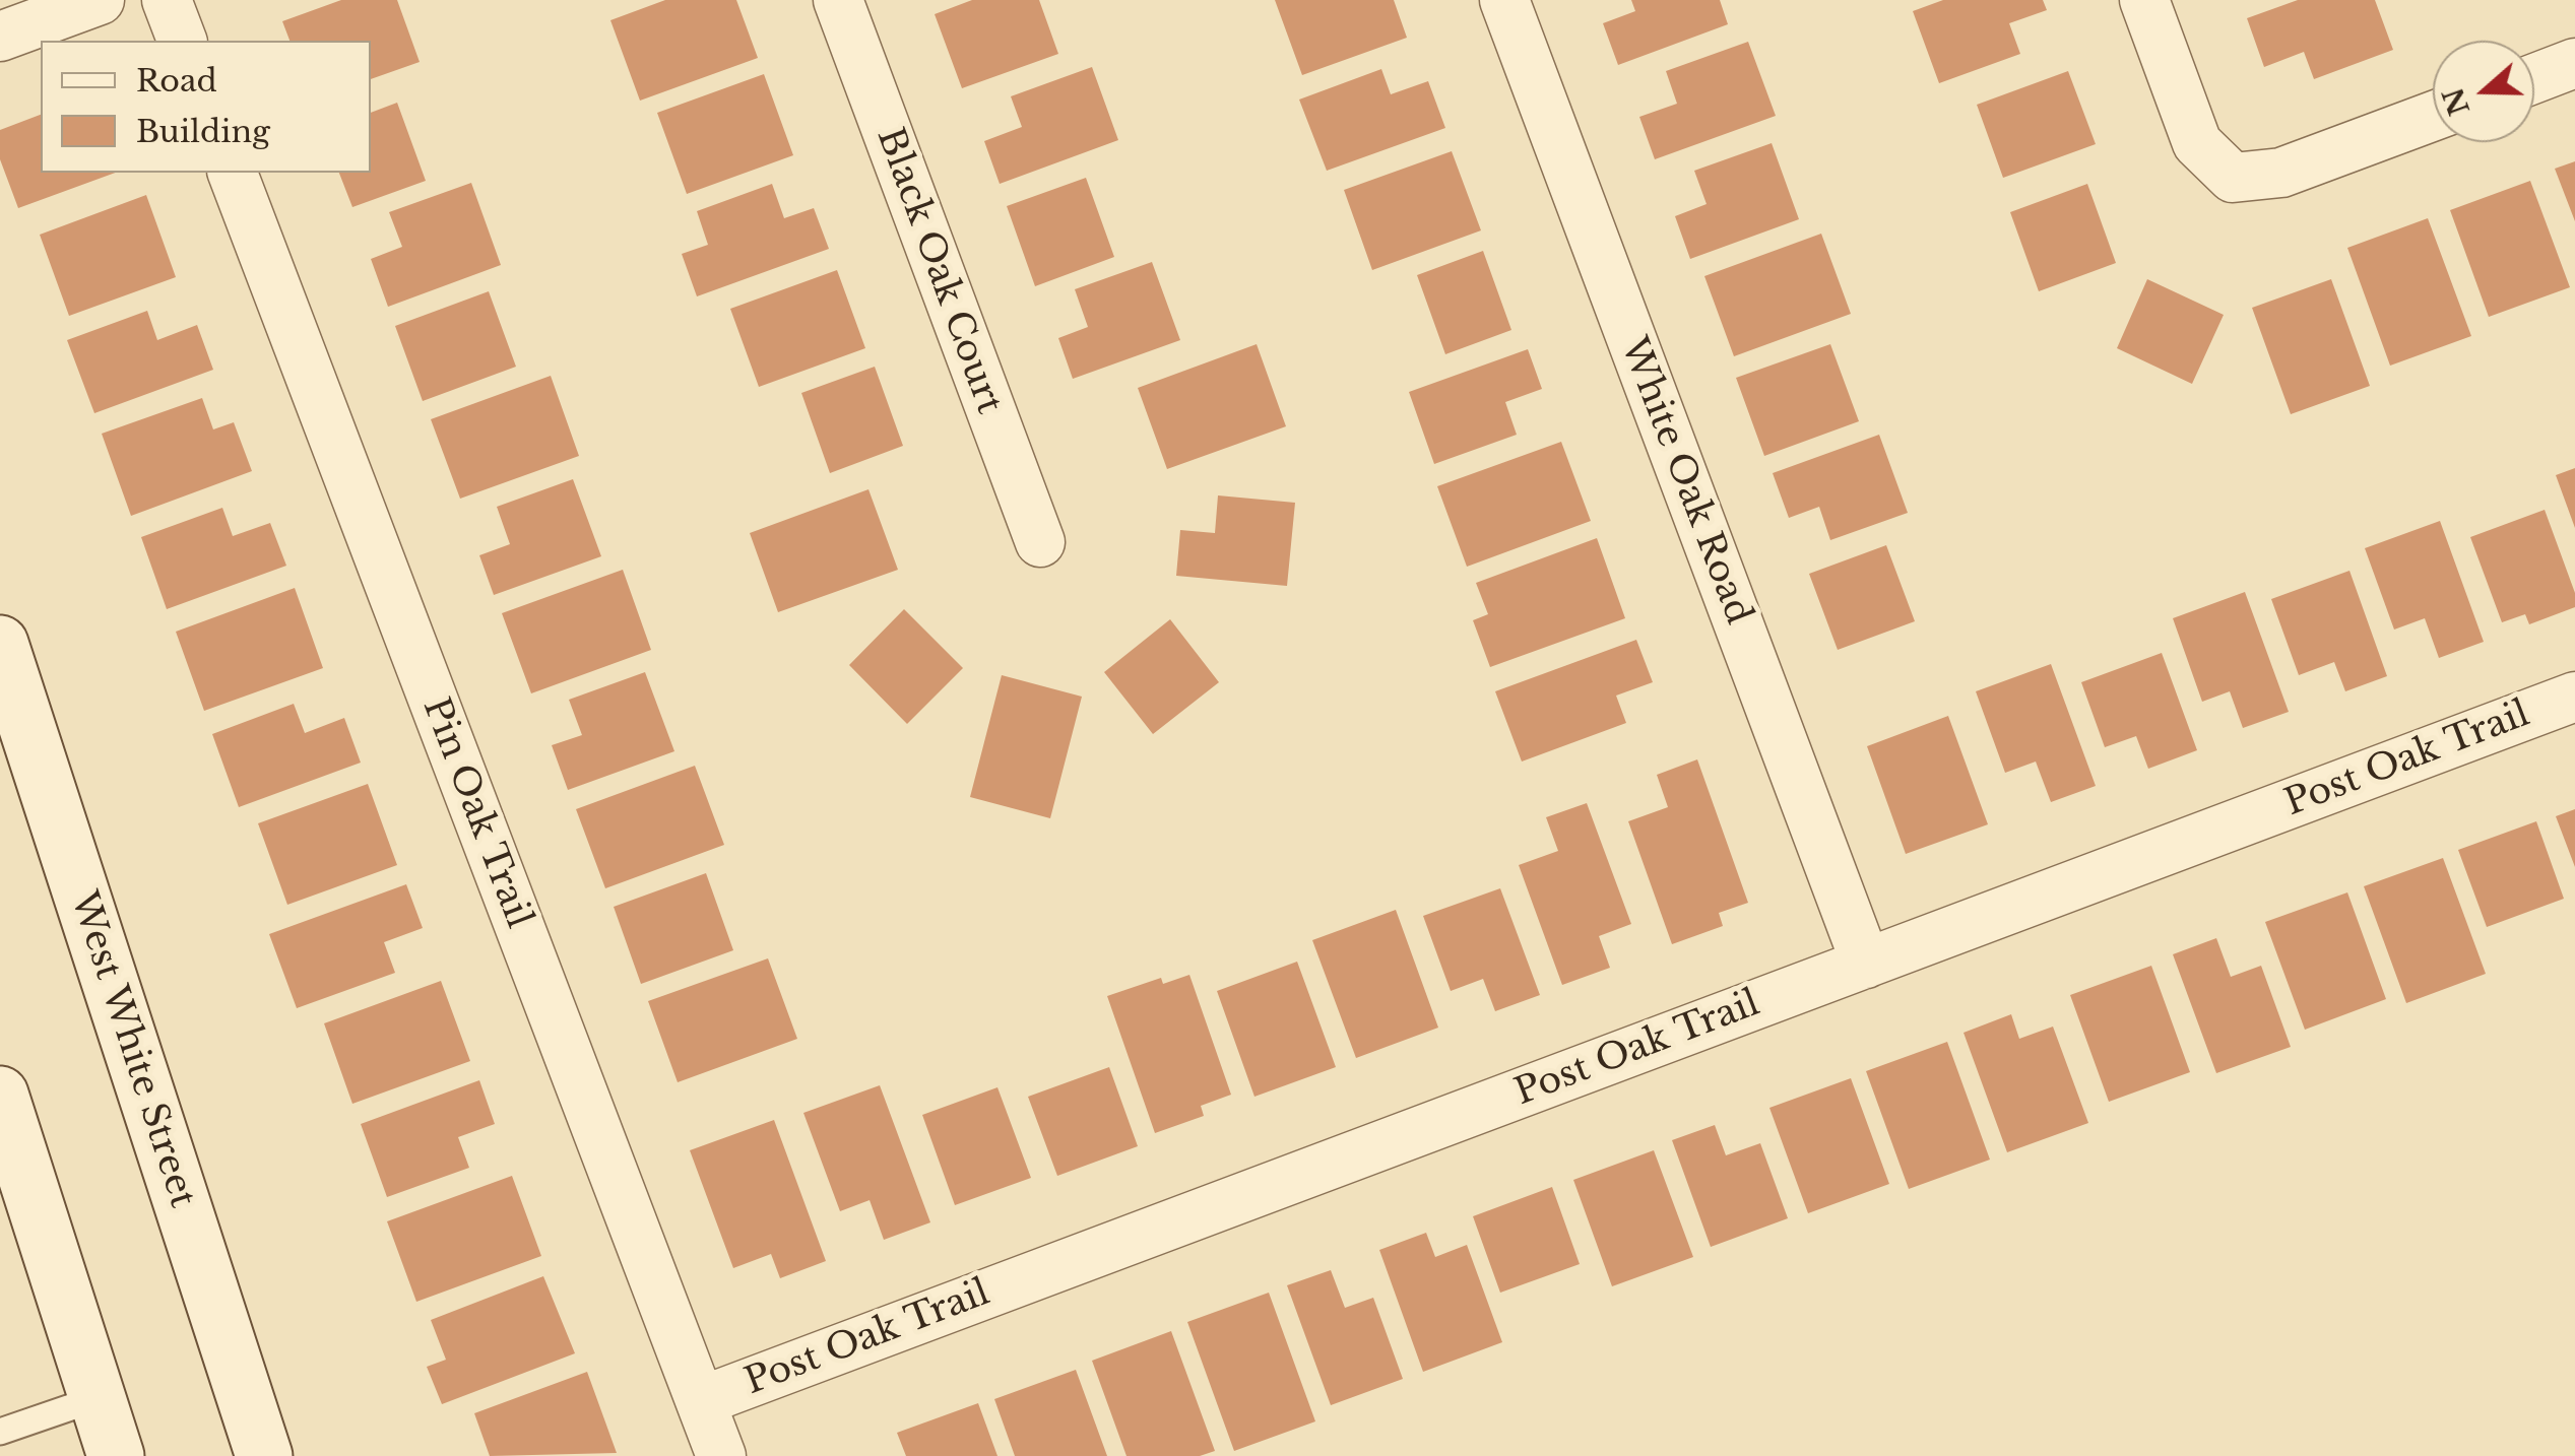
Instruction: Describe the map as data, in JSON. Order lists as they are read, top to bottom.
{
  "streets": {
    "main road": ["West White Street"],
    "street": [
      "Black Oak Court",
      "White Oak Road",
      "Post Oak Trail",
      "Pin Oak Trail"
    ]
  },
  "crossings": [
    ["White Oak Road", "Post Oak Trail"],
    ["Post Oak Trail", "Pin Oak Trail"]
  ],
  "legend": ["Road", "Building"],
  "north": "left"
}
